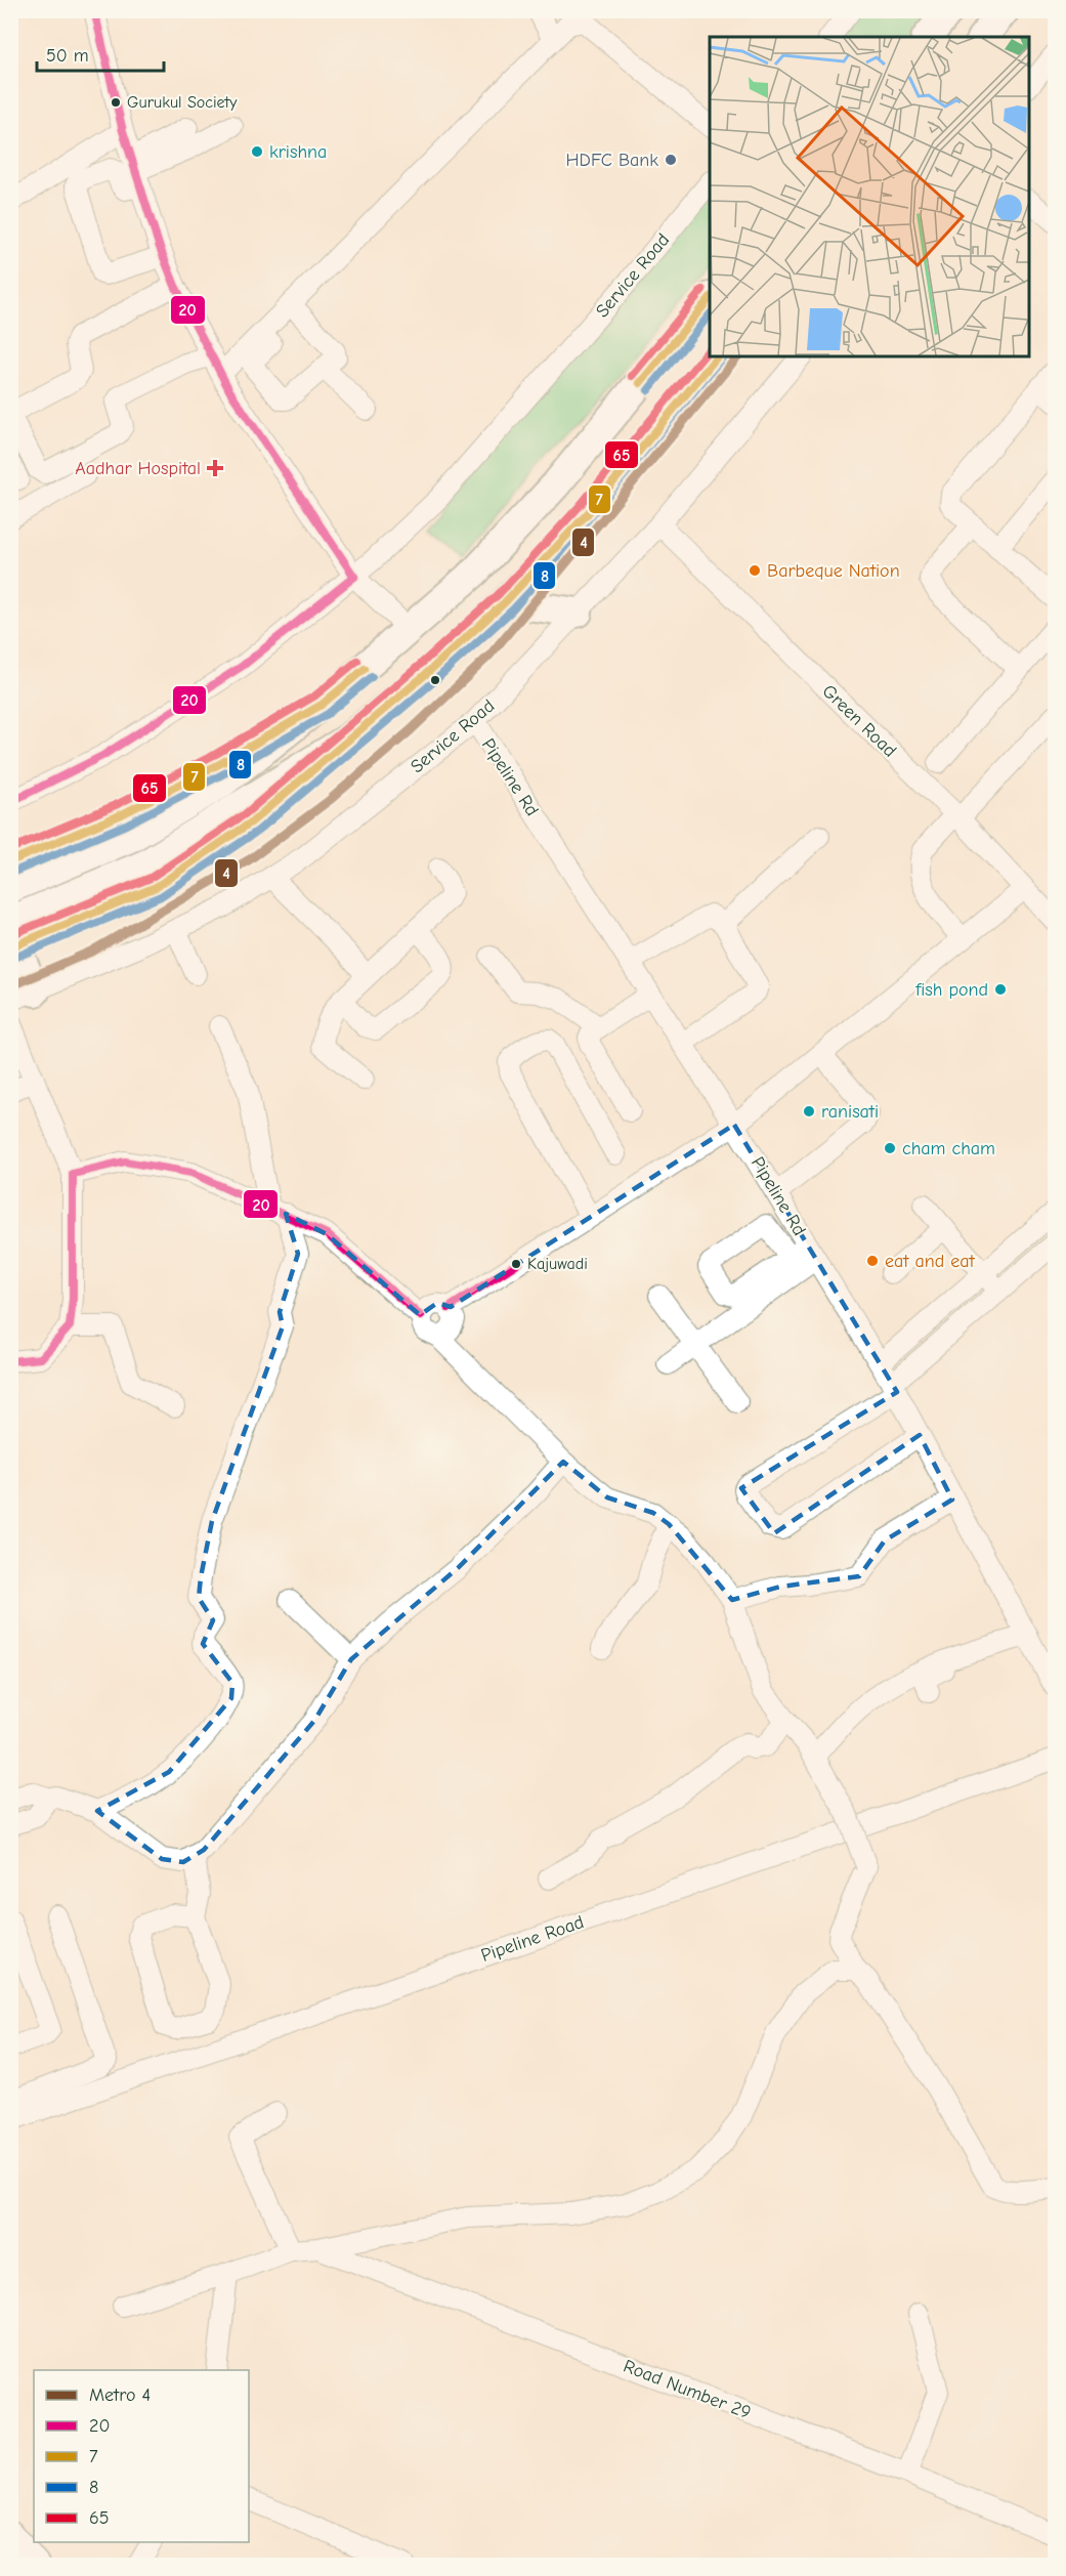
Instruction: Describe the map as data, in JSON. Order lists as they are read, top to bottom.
{
  "streets": {
    "street": [
      "Service Road",
      "Green Road",
      "Pipeline Rd",
      "Pipeline Road",
      "Road Number 29"
    ]
  },
  "crossings": [
    ["Service Road", "Green Road"],
    ["Service Road", "Pipeline Rd"]
  ],
  "places": {
    "other": [
      "Gurukul Society",
      "krishna",
      "HDFC Bank",
      "Barbeque Nation",
      "fish pond",
      "ranisati",
      "cham cham",
      "eat and eat",
      "Kajuwadi"
    ],
    "health": ["Aadhar Hospital"]
  },
  "lines": [
    "transit line 20",
    "transit line 65",
    "transit line 7",
    "transit line 8",
    "metro line 4"
  ],
  "legend": [
    "Metro 4",
    "20",
    "7",
    "8",
    "65"
  ],
  "scale_bar": "50 m"
}
